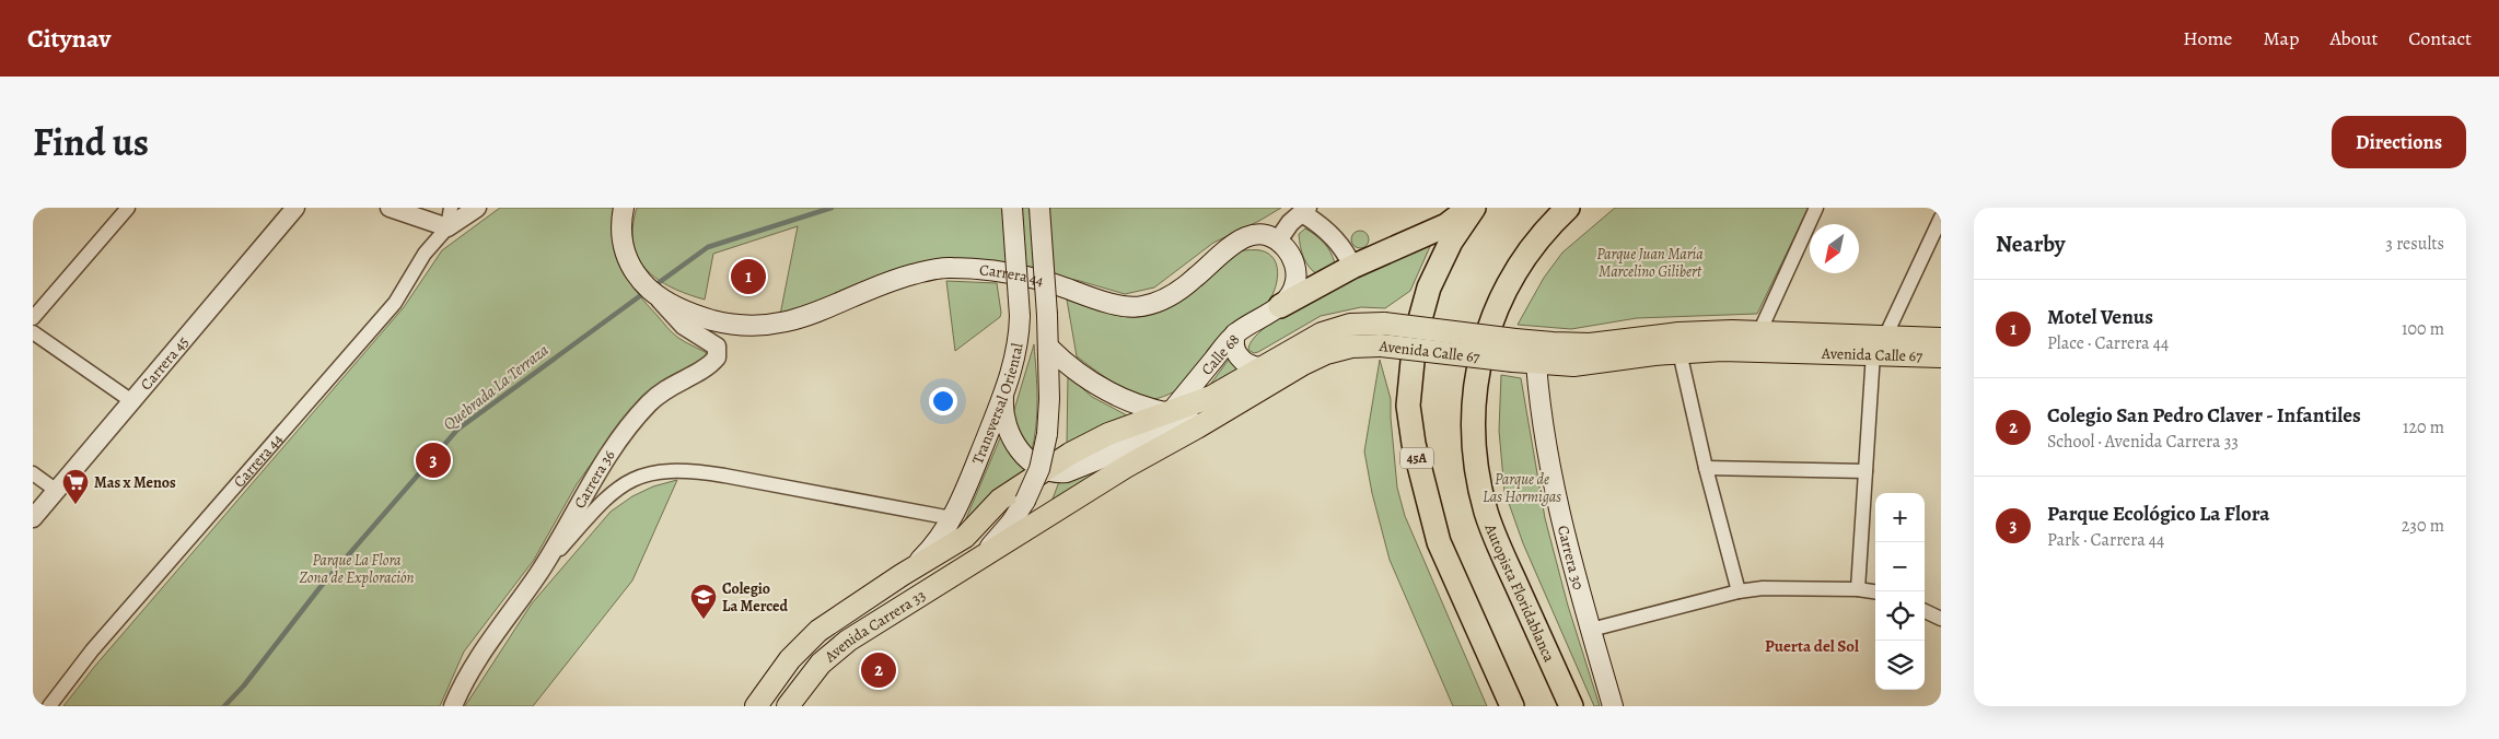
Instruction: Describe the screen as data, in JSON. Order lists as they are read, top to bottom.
{
  "streets": {
    "highway": ["45A", "Autopista Floridablanca"],
    "main road": [
      "Carrera 44",
      "Avenida Calle 67",
      "Calle 68",
      "Transversal Oriental",
      "Carrera 30",
      "Avenida Carrera 33"
    ],
    "street": ["Carrera 45", "Carrera 36"]
  },
  "crossings": [
    ["Carrera 44", "Carrera 36"],
    ["Avenida Calle 67", "Calle 68"],
    ["Avenida Calle 67", "Transversal Oriental"],
    ["Avenida Calle 67", "Carrera 30"],
    ["Avenida Calle 67", "Avenida Carrera 33"],
    ["Transversal Oriental", "Avenida Carrera 33"]
  ],
  "districts": ["Puerta del Sol"],
  "water": ["Quebrada La Terraza"],
  "parks": ["Parque Juan María Marcelino Gilibert", "Parque de Las Hormigas", "Parque La Flora Zona de Exploración"],
  "places": {
    "supermarket": ["Mas x Menos"],
    "school or university": ["Colegio La Merced"]
  },
  "north": "bottom left",
  "page": {
    "header": "Citynav",
    "nav": [
      "Home",
      "Map",
      "About",
      "Contact"
    ],
    "title": "Find us",
    "buttons": "Directions",
    "heading": ["Nearby", "3 results"],
    "pins": ["1", "3", "2"],
    "list": [
      {
        "mark": "1",
        "name": "Motel Venus",
        "note": "Place · Carrera 44",
        "value": "100 m"
      },
      {
        "mark": "2",
        "name": "Colegio San Pedro Claver - Infantiles",
        "note": "School · Avenida Carrera 33",
        "value": "120 m"
      },
      {
        "mark": "3",
        "name": "Parque Ecológico La Flora",
        "note": "Park · Carrera 44",
        "value": "230 m"
      }
    ],
    "map_buttons": ["+", "−"]
  }
}
